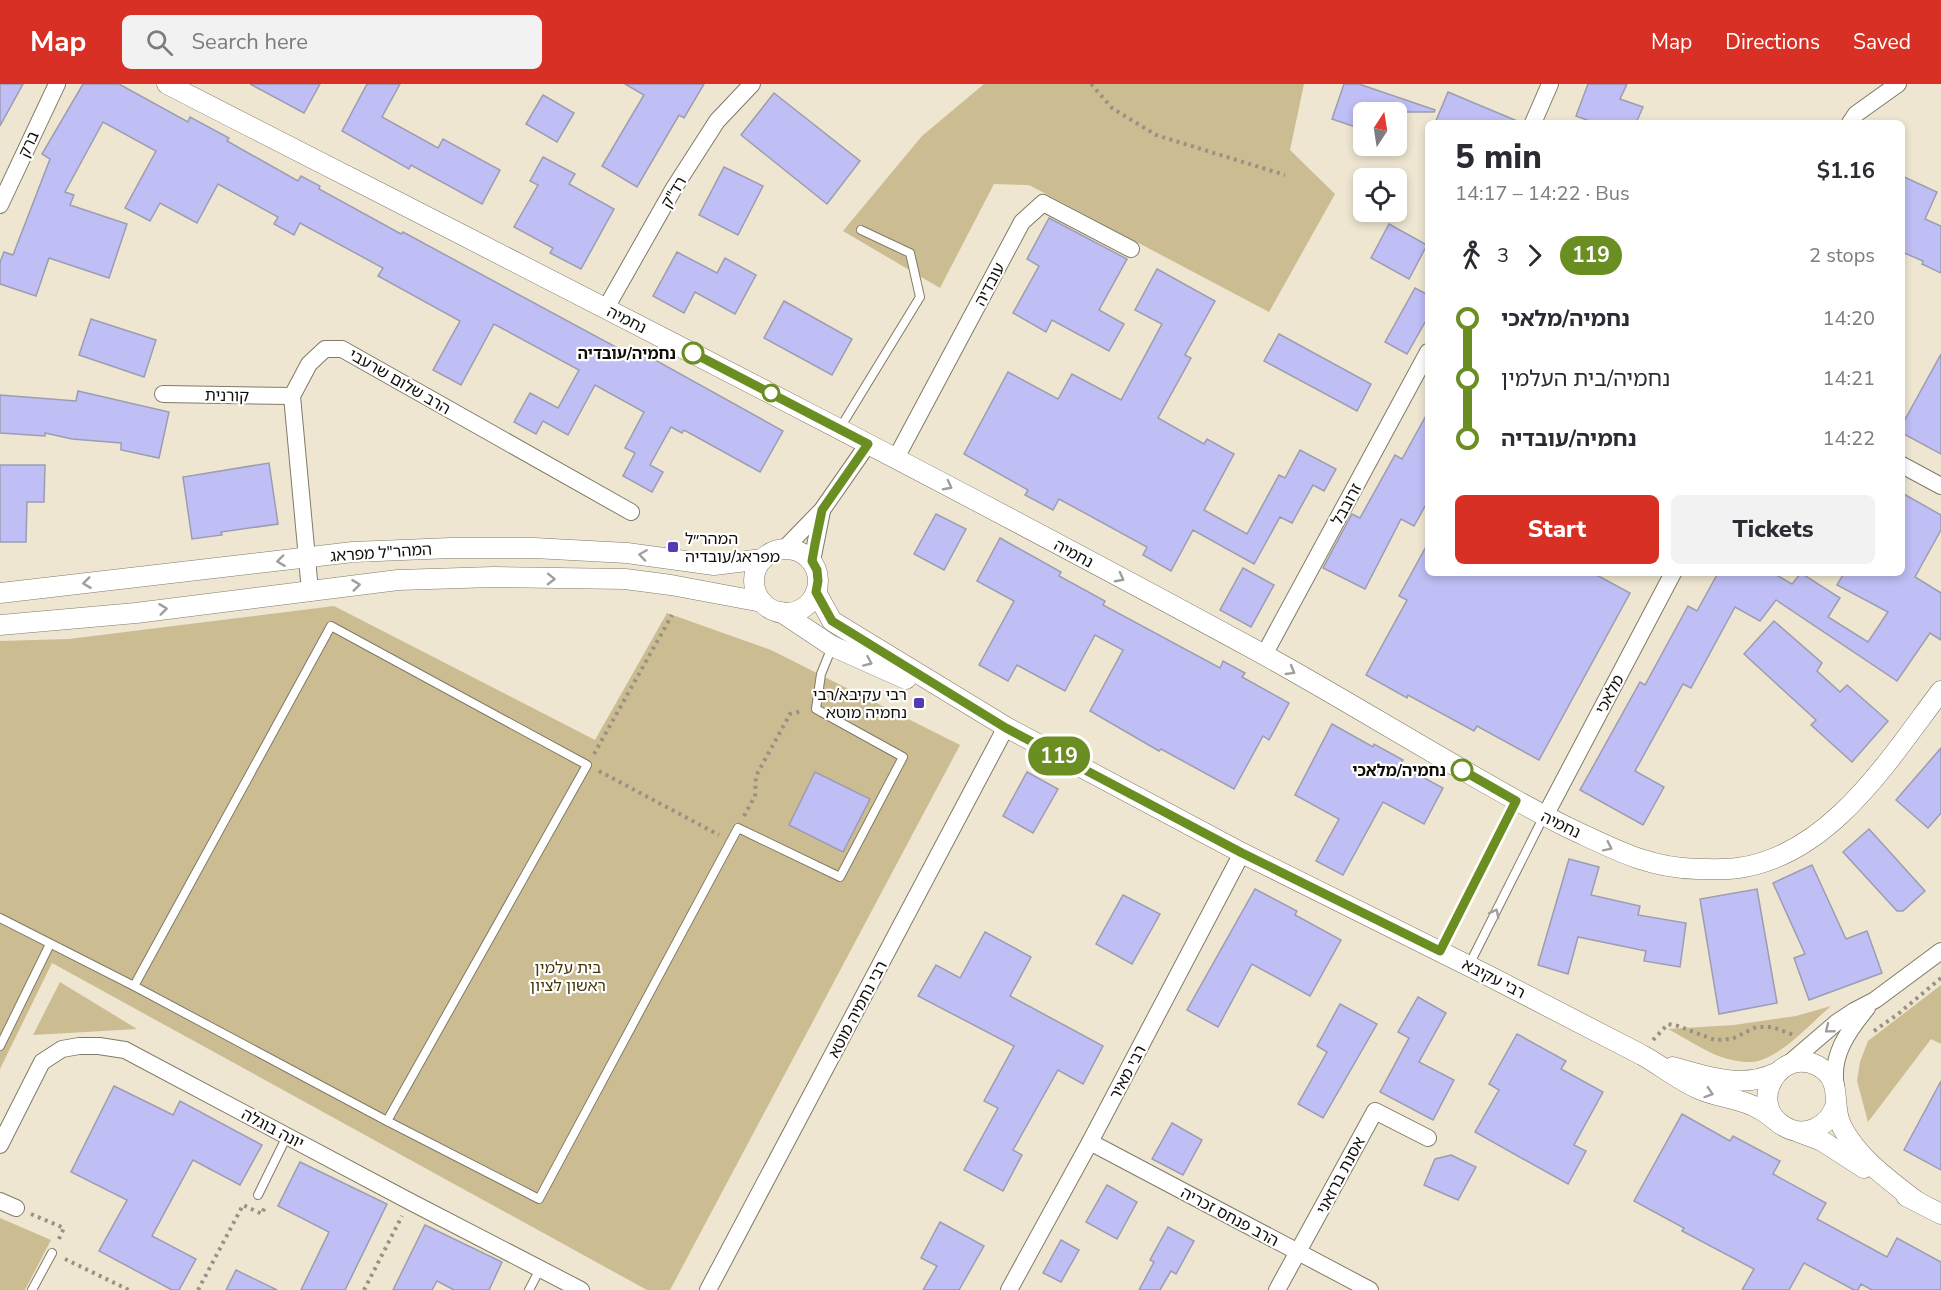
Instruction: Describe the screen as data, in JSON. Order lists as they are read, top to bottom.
{
  "streets": {
    "street": [
      "ברק",
      "רד\"ק",
      "עובדיה",
      "נחמיה",
      "הרב שלום שרעבי",
      "קורנית",
      "זרובבל",
      "המהר\"ל מפראג",
      "מלאכי",
      "רבי עקיבא",
      "רבי נחמיה מוטא",
      "רבי מאיר",
      "יונה בוגלה",
      "אסנת ברזאני",
      "הרב פנחס זכריה"
    ]
  },
  "crossings": [
    ["רד\"ק", "נחמיה"],
    ["עובדיה", "נחמיה"],
    ["נחמיה", "זרובבל"],
    ["נחמיה", "מלאכי"],
    ["הרב שלום שרעבי", "קורנית"],
    ["רבי עקיבא", "רבי נחמיה מוטא"],
    ["רבי עקיבא", "רבי מאיר"],
    ["רבי מאיר", "הרב פנחס זכריה"],
    ["אסנת ברזאני", "הרב פנחס זכריה"]
  ],
  "one_way": ["נחמיה"],
  "parks": ["בית עלמין ראשון לציון"],
  "places": {
    "other": ["נחמיה/עובדיה", "נחמיה/מלאכי"],
    "transit": ["המהר״ל מפראג/עובדיה", "רבי עקיבא/רבי נחמיה מוטא"]
  },
  "lines": ["bus line 119"],
  "north": "top",
  "page": {
    "header": "Map",
    "search": "Search here",
    "nav": ["Map", "Directions", "Saved"],
    "on_map": "119",
    "heading": ["5 min", "14:17 – 14:22 · Bus", "$1.16"],
    "legs": ["3", "119", "2 stops"],
    "list": [
      {
        "name": "נחמיה/מלאכי",
        "value": "14:20"
      },
      {
        "name": "נחמיה/בית העלמין",
        "value": "14:21"
      },
      {
        "name": "נחמיה/עובדיה",
        "value": "14:22"
      }
    ],
    "buttons": ["Start", "Tickets"]
  }
}
